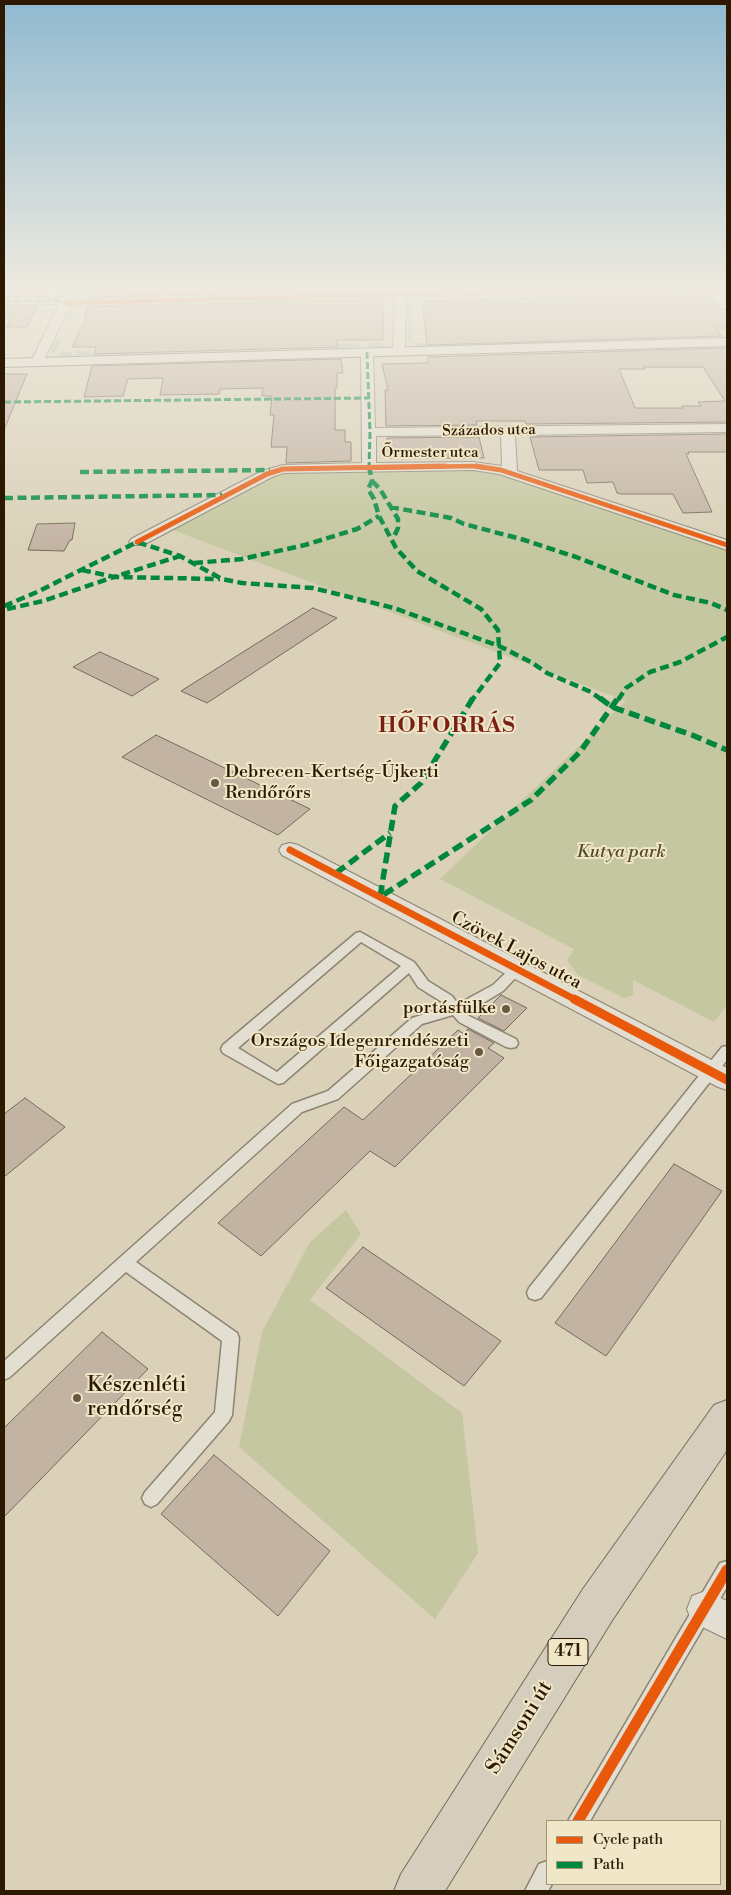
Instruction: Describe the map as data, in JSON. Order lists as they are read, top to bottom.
{
  "streets": {
    "main road": ["471", "Sámsoni út"],
    "street": ["Százados utca", "Őrmester utca", "Czövek Lajos utca"]
  },
  "districts": ["HŐFORRÁS"],
  "parks": ["Kutya park"],
  "places": [
    "Debrecen-Kertség-Újkerti Rendőrőrs",
    "portásfülke",
    "Országos Idegenrendészeti Főigazgatóság",
    "Készenléti rendőrség"
  ],
  "legend": ["Cycle path", "Path"]
}
